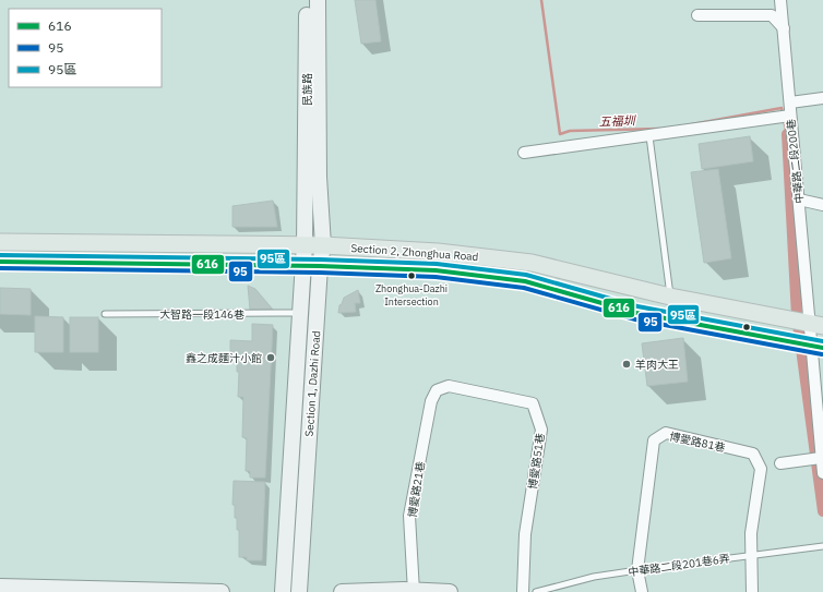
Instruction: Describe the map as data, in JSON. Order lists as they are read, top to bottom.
{
  "streets": {
    "main road": ["Section 2, Zhonghua Road"],
    "street": [
      "民族路",
      "中華路二段200巷",
      "Section 1, Dazhi Road",
      "博愛路81巷",
      "博愛路51巷",
      "博愛路21巷"
    ],
    "lane": ["大智路一段146巷", "中華路二段201巷6弄"]
  },
  "crossings": [
    ["民族路", "Section 1, Dazhi Road"],
    ["中華路二段200巷", "Section 2, Zhonghua Road"],
    ["Section 2, Zhonghua Road", "Section 1, Dazhi Road"],
    ["大智路一段146巷", "Section 1, Dazhi Road"],
    ["博愛路81巷", "中華路二段201巷6弄"],
    ["博愛路51巷", "博愛路21巷"]
  ],
  "water": ["五福圳"],
  "places": ["Zhonghua-Dazhi Intersection", "鑫之成麵汁小館", "羊肉大王"],
  "lines": ["transit line 95區", "transit line 616", "transit line 95"],
  "legend": ["616", "95", "95區"]
}
